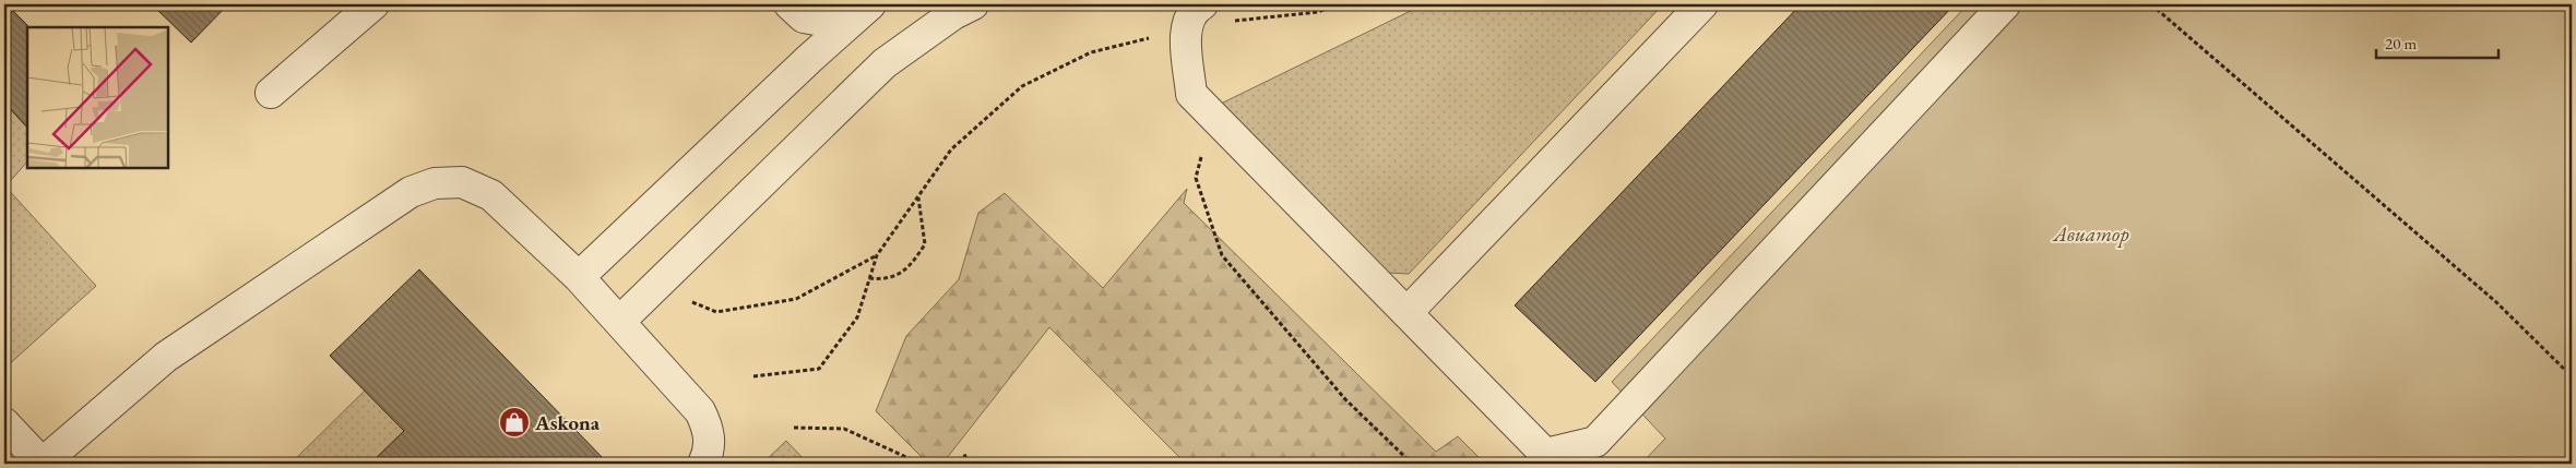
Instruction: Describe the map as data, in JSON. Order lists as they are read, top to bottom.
{
  "parks": ["Авиатор"],
  "places": {
    "shop": ["Askona"]
  },
  "scale_bar": "20 m"
}
